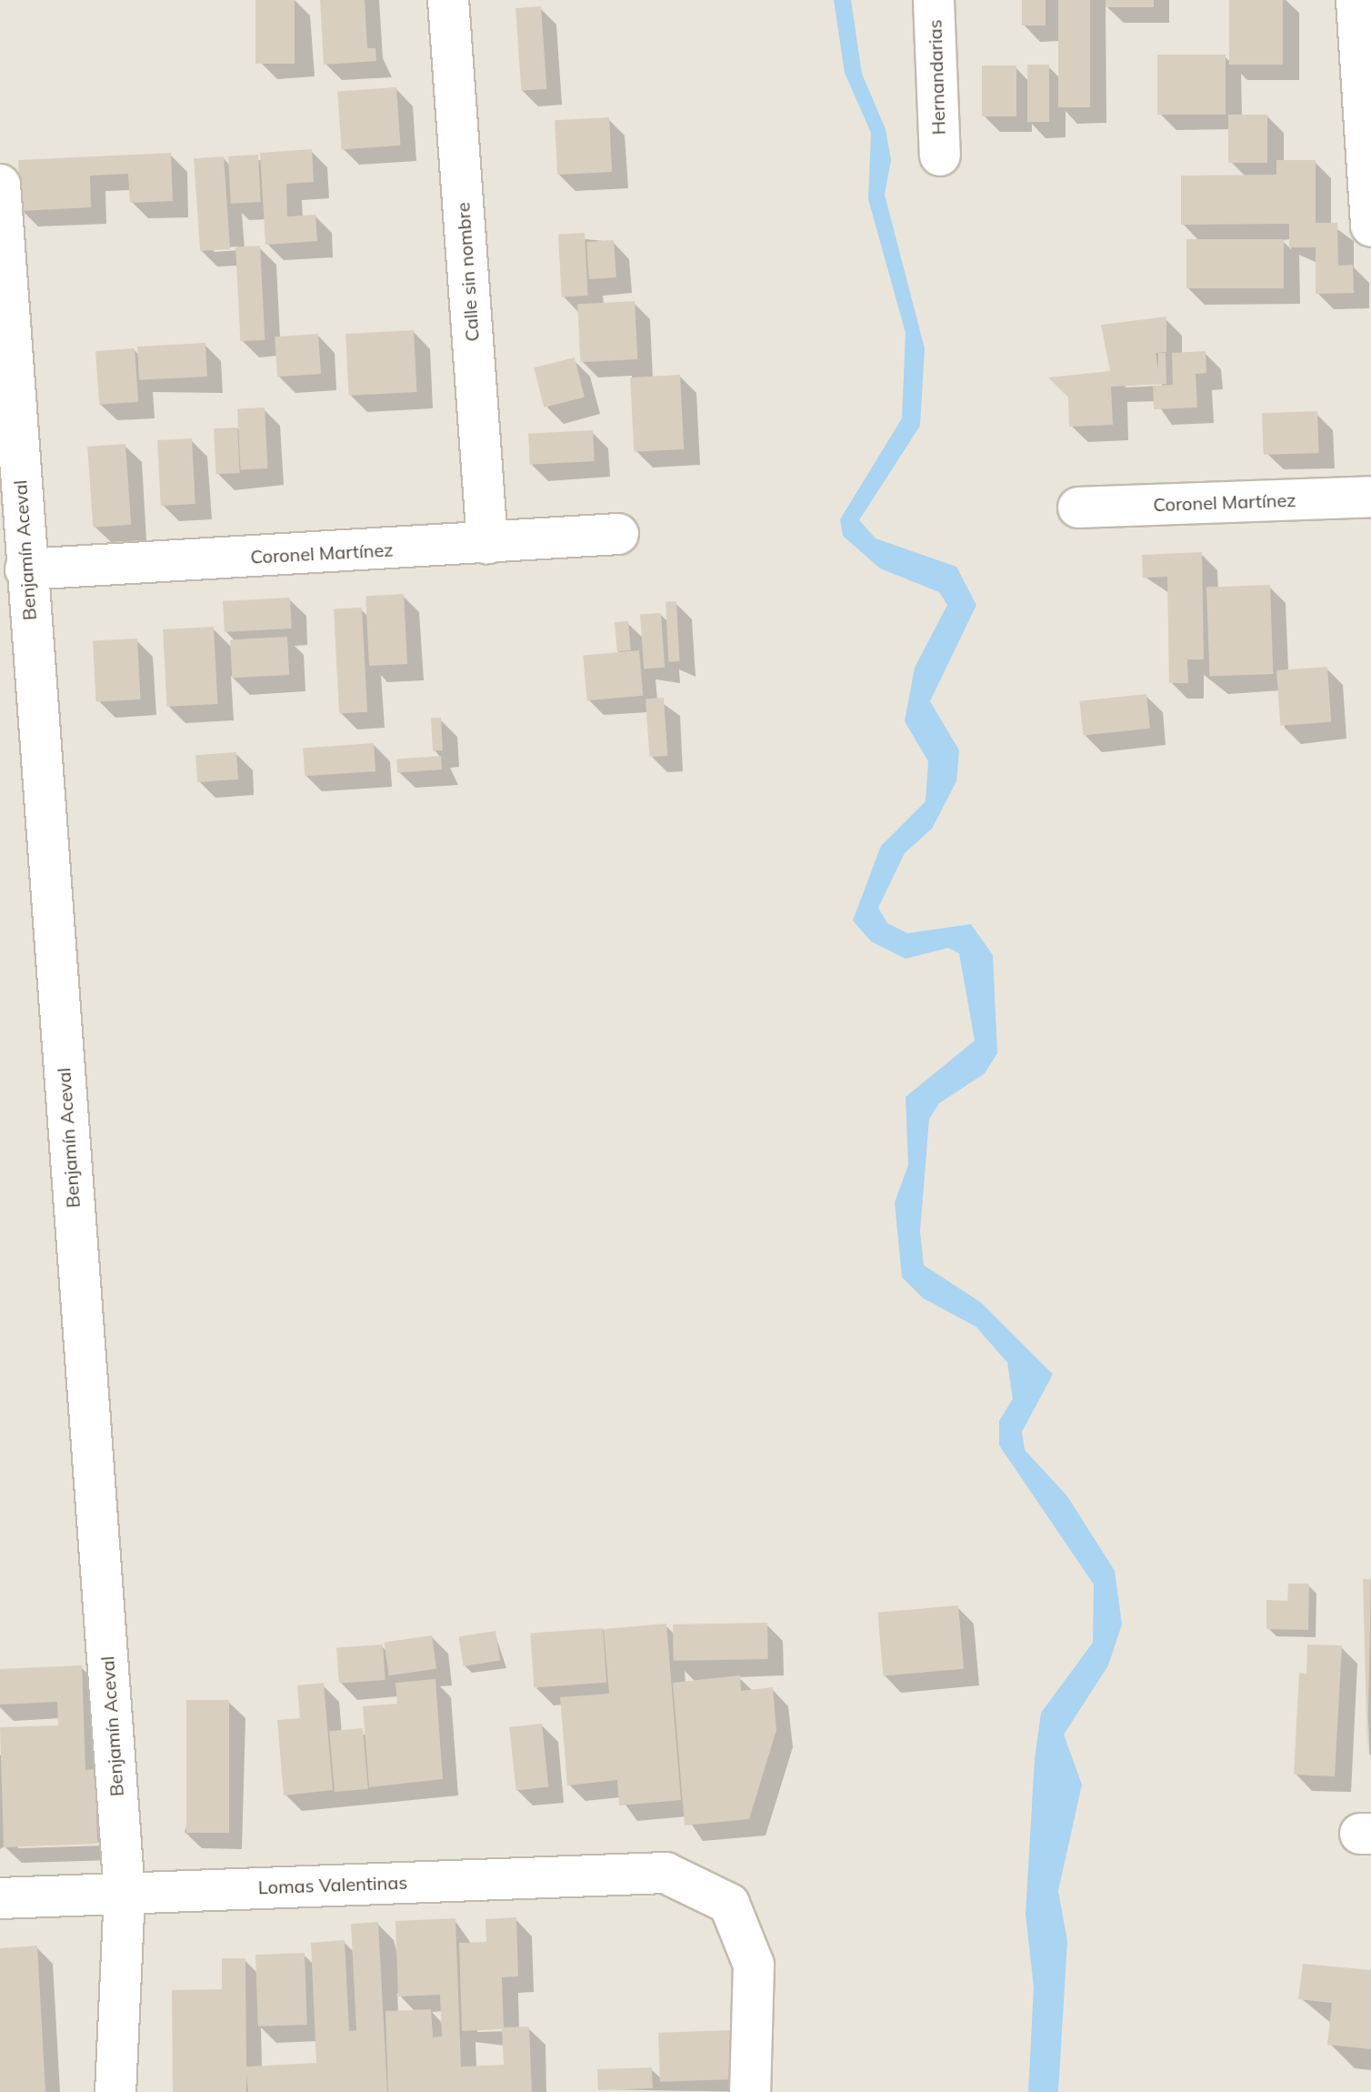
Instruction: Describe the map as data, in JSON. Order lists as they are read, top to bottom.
{
  "streets": {
    "street": [
      "Hernandarias",
      "Calle sin nombre",
      "Coronel Martínez",
      "Benjamín Aceval",
      "Lomas Valentinas"
    ]
  },
  "crossings": [
    ["Calle sin nombre", "Coronel Martínez"],
    ["Coronel Martínez", "Benjamín Aceval"],
    ["Benjamín Aceval", "Lomas Valentinas"]
  ]
}
